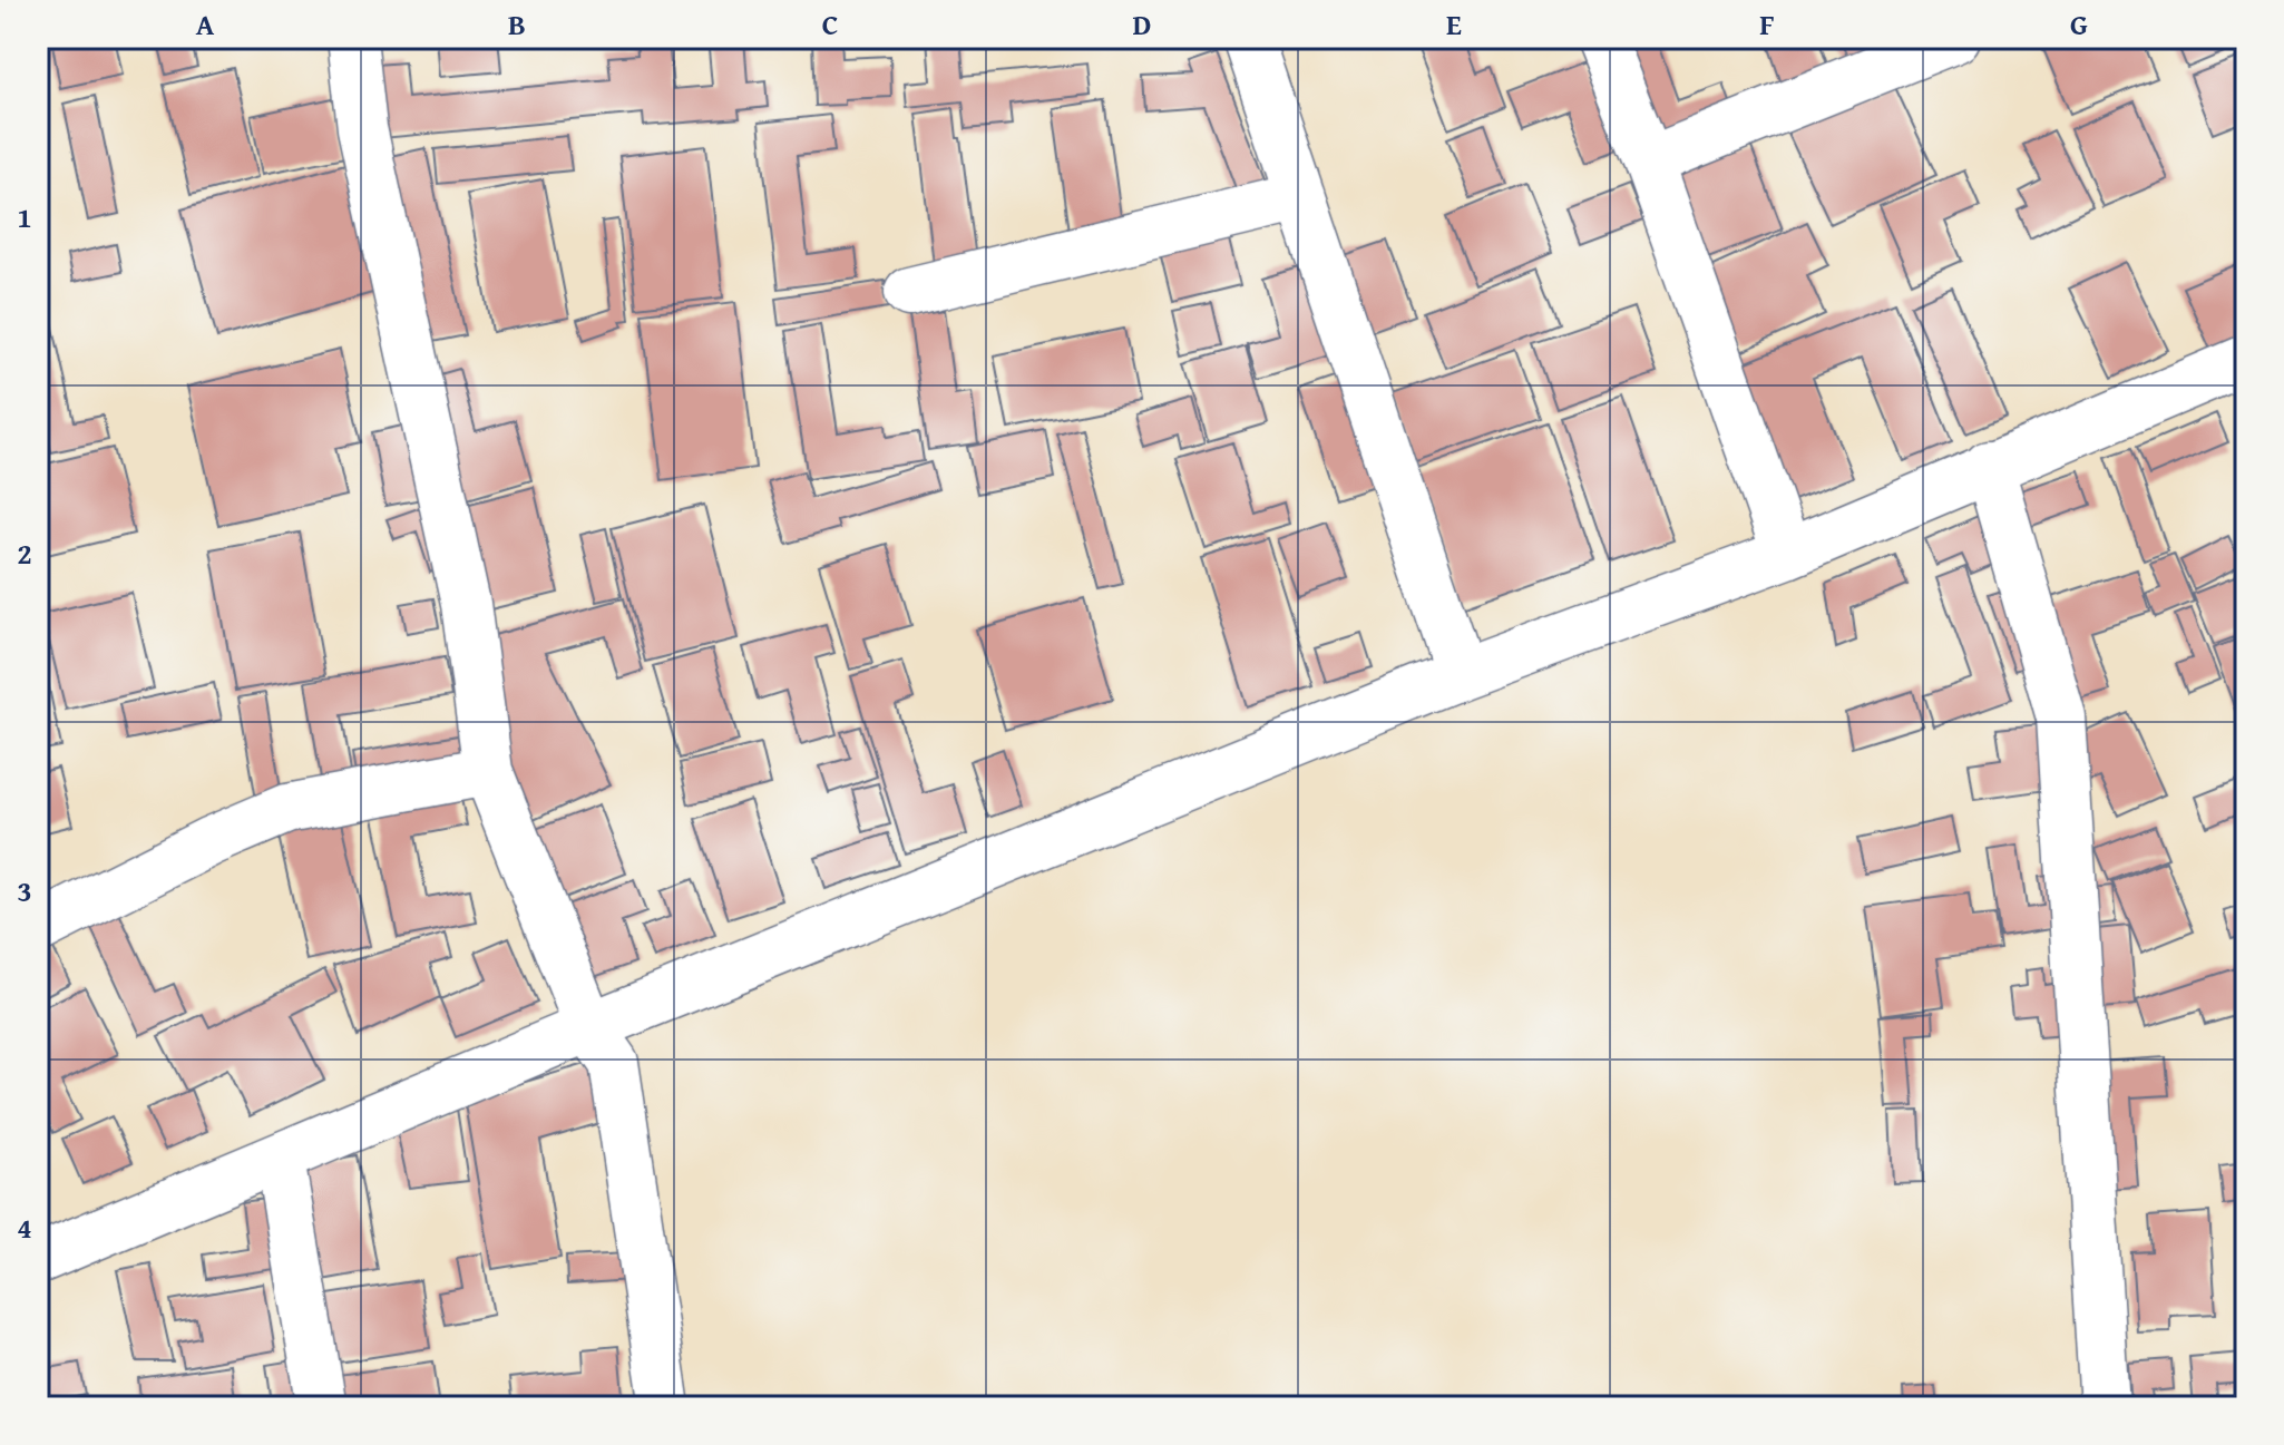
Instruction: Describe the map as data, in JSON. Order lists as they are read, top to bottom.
{
  "grid": {
    "columns": [
      "A",
      "B",
      "C",
      "D",
      "E",
      "F",
      "G"
    ],
    "rows": [
      "1",
      "2",
      "3",
      "4"
    ]
  }
}
